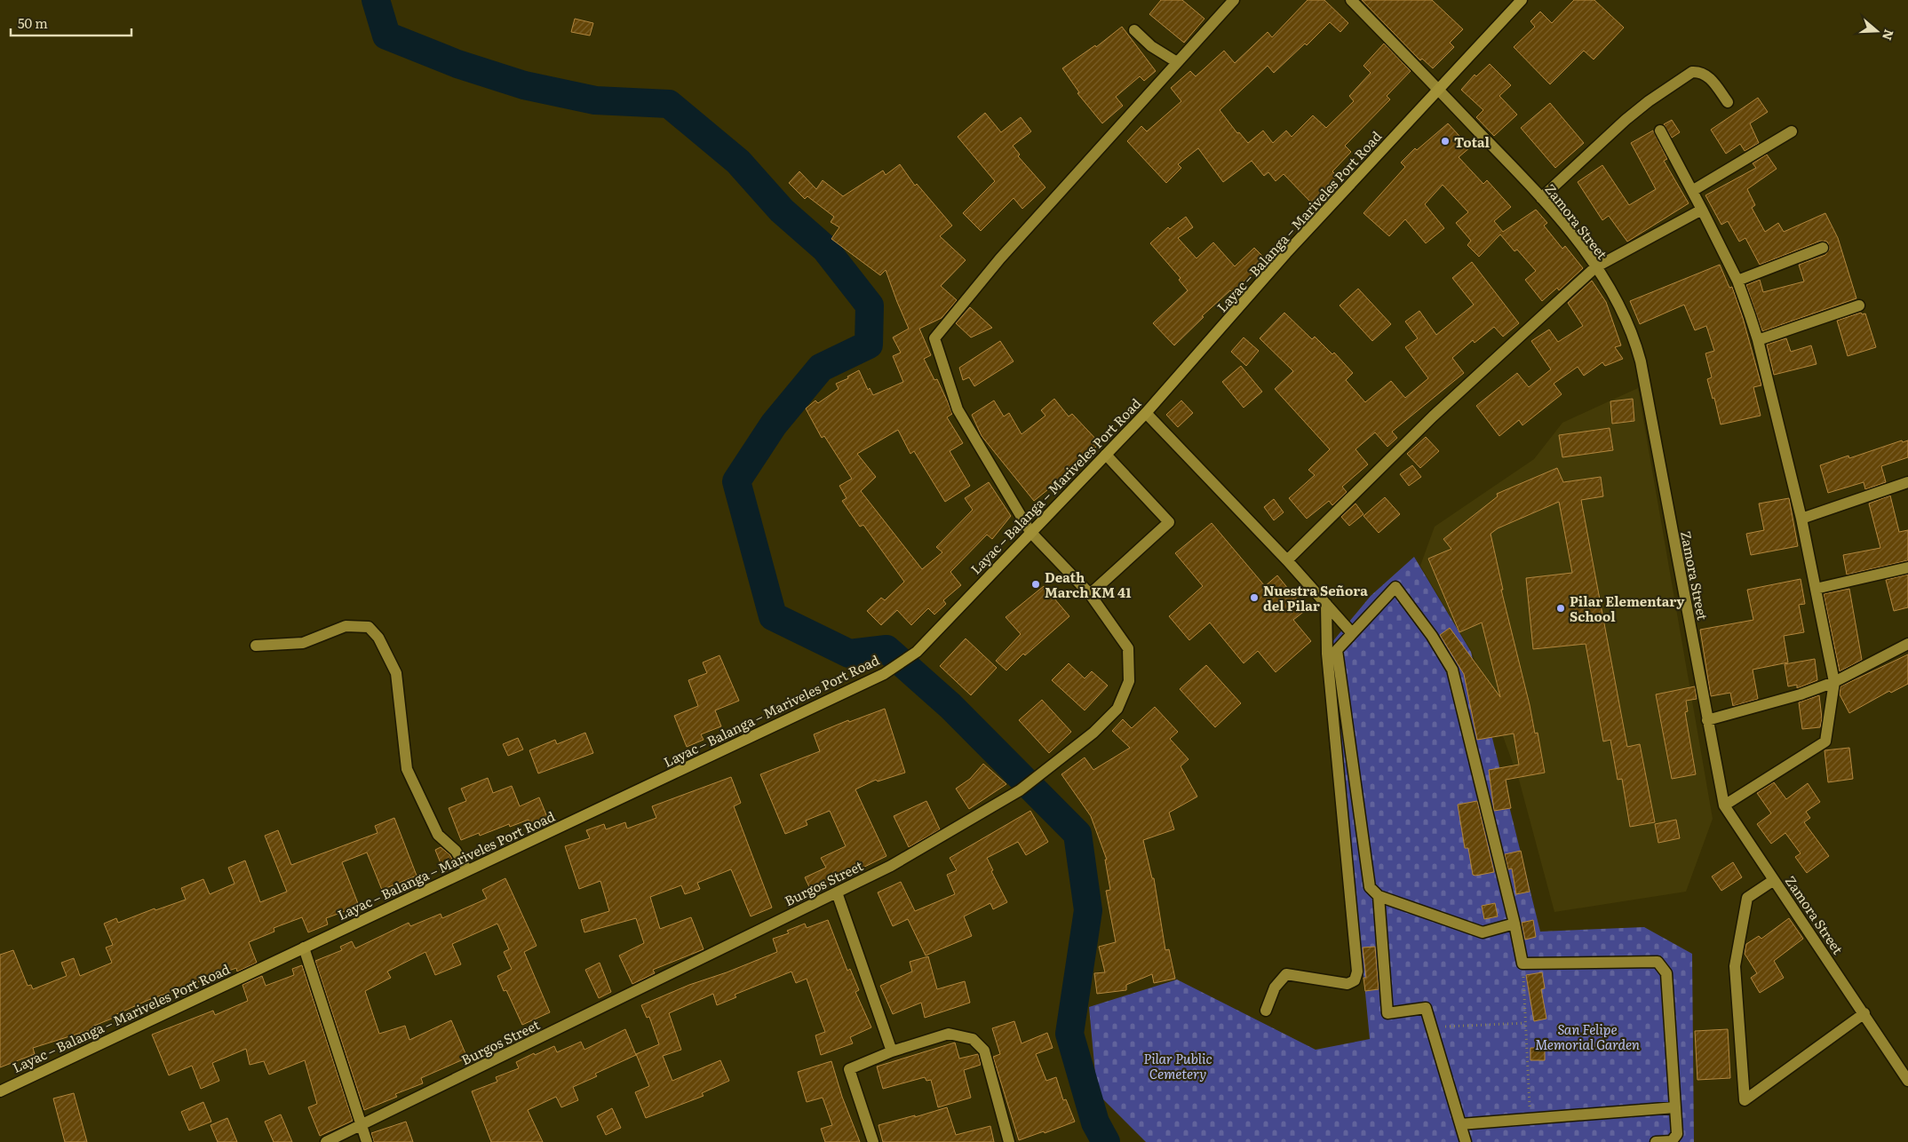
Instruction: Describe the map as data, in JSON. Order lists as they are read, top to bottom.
{
  "streets": {
    "main road": ["Layac – Balanga – Mariveles Port Road"],
    "street": ["Zamora Street", "Burgos Street"]
  },
  "crossings": [
    ["Layac – Balanga – Mariveles Port Road", "Zamora Street"],
    ["Layac – Balanga – Mariveles Port Road", "Burgos Street"]
  ],
  "parks": ["San Felipe Memorial Garden", "Pilar Public Cemetery"],
  "places": [
    "Total",
    "Death March KM 41",
    "Nuestra Señora del Pilar",
    "Pilar Elementary School"
  ],
  "scale_bar": "50 m",
  "north": "right"
}
